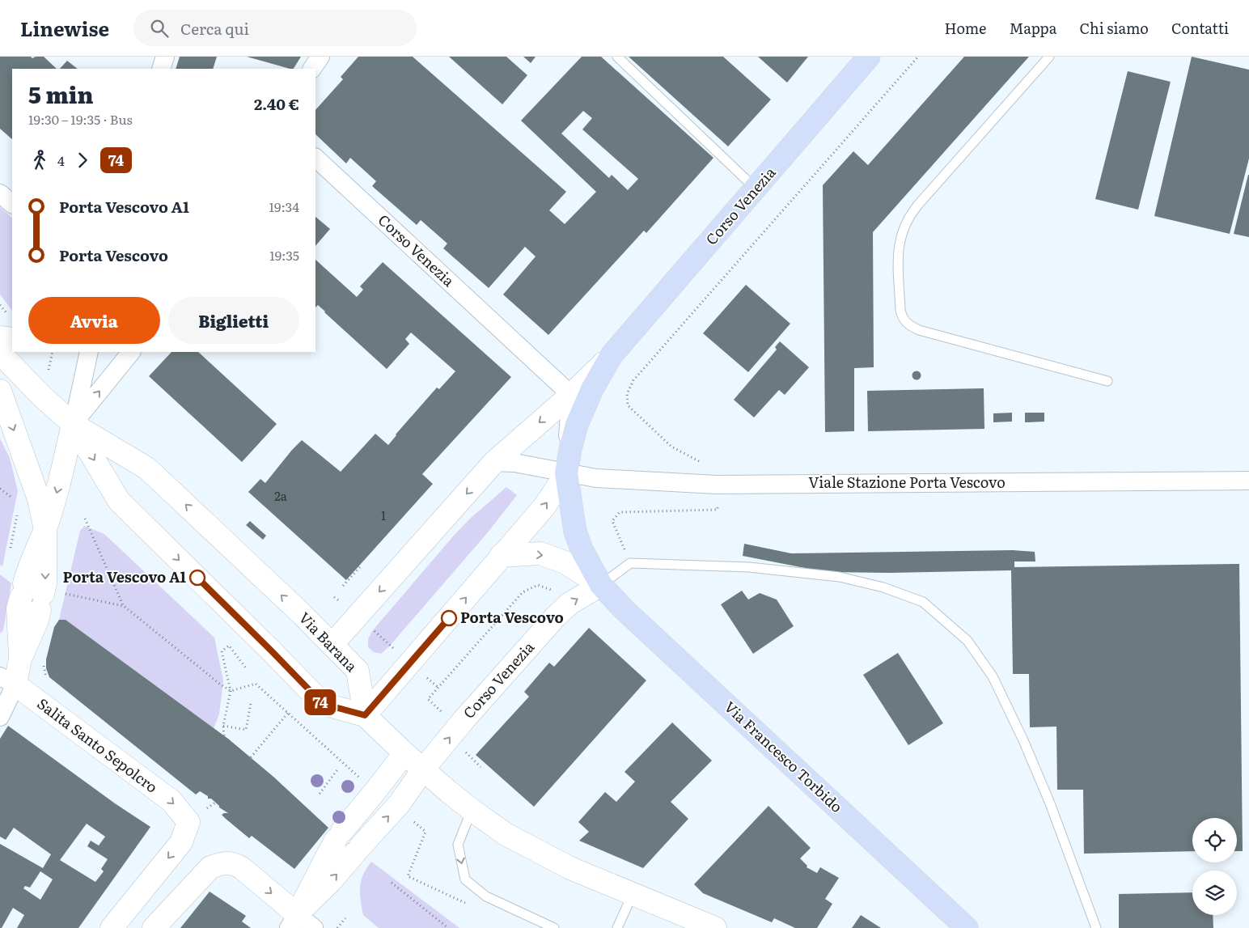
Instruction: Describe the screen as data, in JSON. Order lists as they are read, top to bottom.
{
  "streets": {
    "main road": [
      "Corso Venezia",
      "Via Barana",
      "Salita Santo Sepolcro",
      "Via Francesco Torbido"
    ],
    "street": ["Viale Stazione Porta Vescovo"]
  },
  "crossings": [
    ["Corso Venezia", "Viale Stazione Porta Vescovo"],
    ["Corso Venezia", "Via Barana"],
    ["Corso Venezia", "Via Francesco Torbido"],
    ["Viale Stazione Porta Vescovo", "Via Francesco Torbido"]
  ],
  "places": ["Porta Vescovo A1", "Porta Vescovo"],
  "lines": ["bus line 74"],
  "house_numbers": ["2a", "1"],
  "page": {
    "header": "Linewise",
    "search": "Cerca qui",
    "nav": [
      "Home",
      "Mappa",
      "Chi siamo",
      "Contatti"
    ],
    "on_map": "74",
    "heading": ["5 min", "19:30 – 19:35 · Bus", "2.40 €"],
    "legs": ["4", "74"],
    "list": [
      {
        "name": "Porta Vescovo A1",
        "value": "19:34"
      },
      {
        "name": "Porta Vescovo",
        "value": "19:35"
      }
    ],
    "buttons": ["Avvia", "Biglietti"]
  }
}
